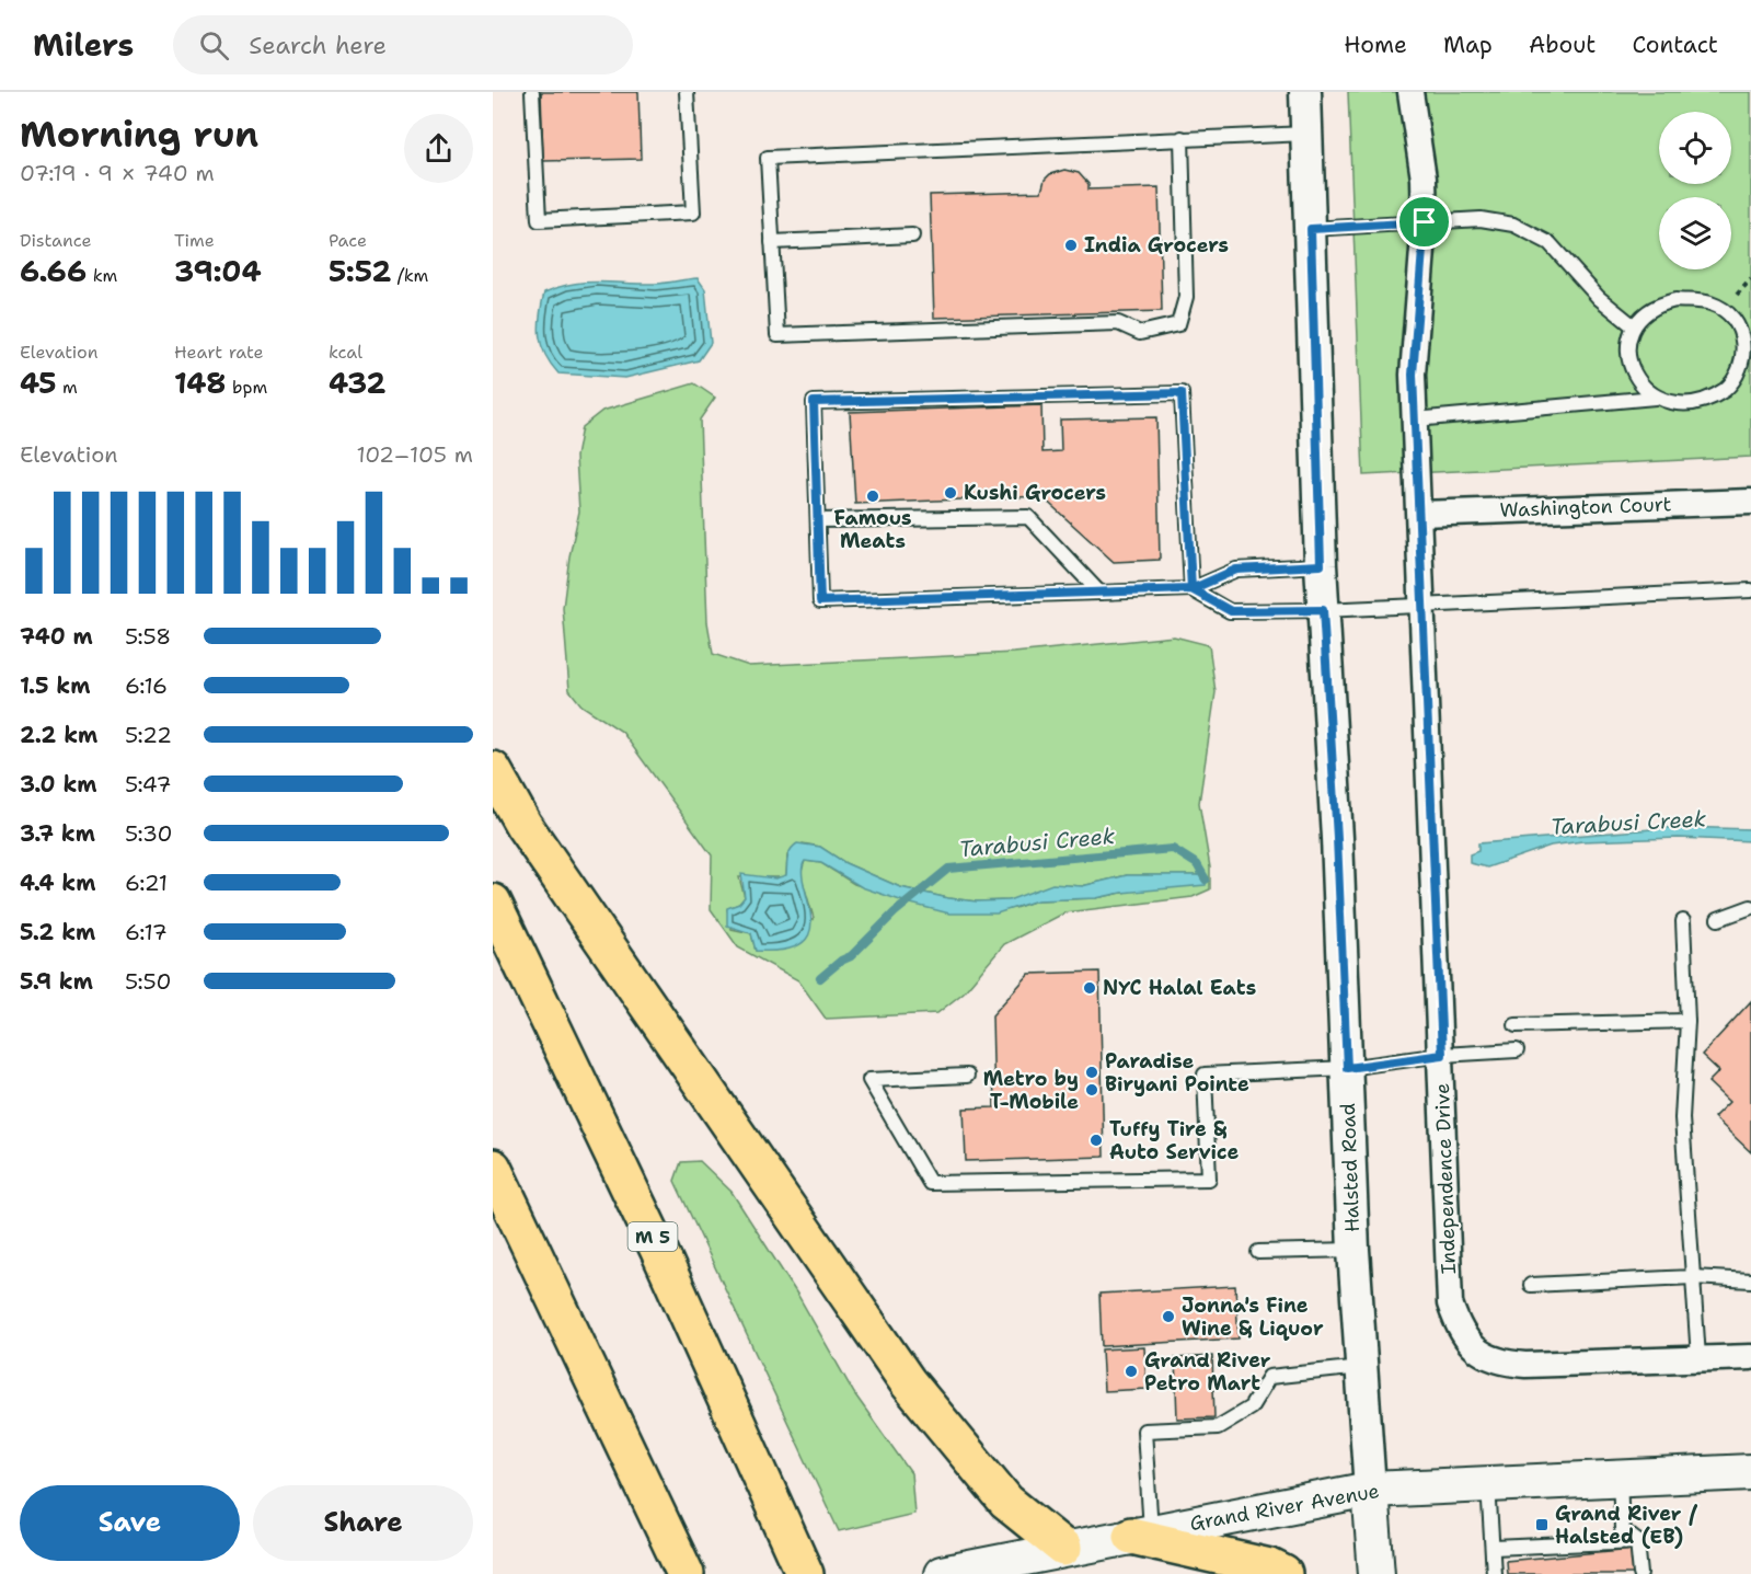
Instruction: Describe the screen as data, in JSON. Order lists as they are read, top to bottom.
{
  "streets": {
    "highway": ["M 5"],
    "main road": ["Halsted Road", "Grand River Avenue"],
    "street": ["Washington Court", "Independence Drive"]
  },
  "crossings": [
    ["Washington Court", "Independence Drive"],
    ["Halsted Road", "Grand River Avenue"]
  ],
  "water": ["Tarabusi Creek"],
  "places": {
    "other": [
      "India Grocers",
      "Kushi Grocers",
      "Famous Meats",
      "NYC Halal Eats",
      "Paradise Biryani Pointe",
      "Metro by T-Mobile",
      "Tuffy Tire & Auto Service",
      "Jonna's Fine Wine & Liquor",
      "Grand River Petro Mart"
    ],
    "transit": ["Grand River / Halsted (EB)"]
  },
  "page": {
    "header": "Milers",
    "search": "Search here",
    "nav": [
      "Home",
      "Map",
      "About",
      "Contact"
    ],
    "heading": ["Morning run", "07:19 · 9 × 740 m"],
    "stats": [
      ["Distance", "6.66 km"],
      ["Time", "39:04"],
      ["Pace", "5:52 /km"],
      ["Elevation", "45 m"],
      ["Heart rate", "148 bpm"],
      ["kcal", "432"]
    ],
    "chart": ["Elevation", "102–105 m"],
    "list": [
      {
        "name": "740 m",
        "note": "5:58"
      },
      {
        "name": "1.5 km",
        "note": "6:16"
      },
      {
        "name": "2.2 km",
        "note": "5:22"
      },
      {
        "name": "3.0 km",
        "note": "5:47"
      },
      {
        "name": "3.7 km",
        "note": "5:30"
      },
      {
        "name": "4.4 km",
        "note": "6:21"
      },
      {
        "name": "5.2 km",
        "note": "6:17"
      },
      {
        "name": "5.9 km",
        "note": "5:50"
      }
    ],
    "buttons": ["Save", "Share"]
  }
}
